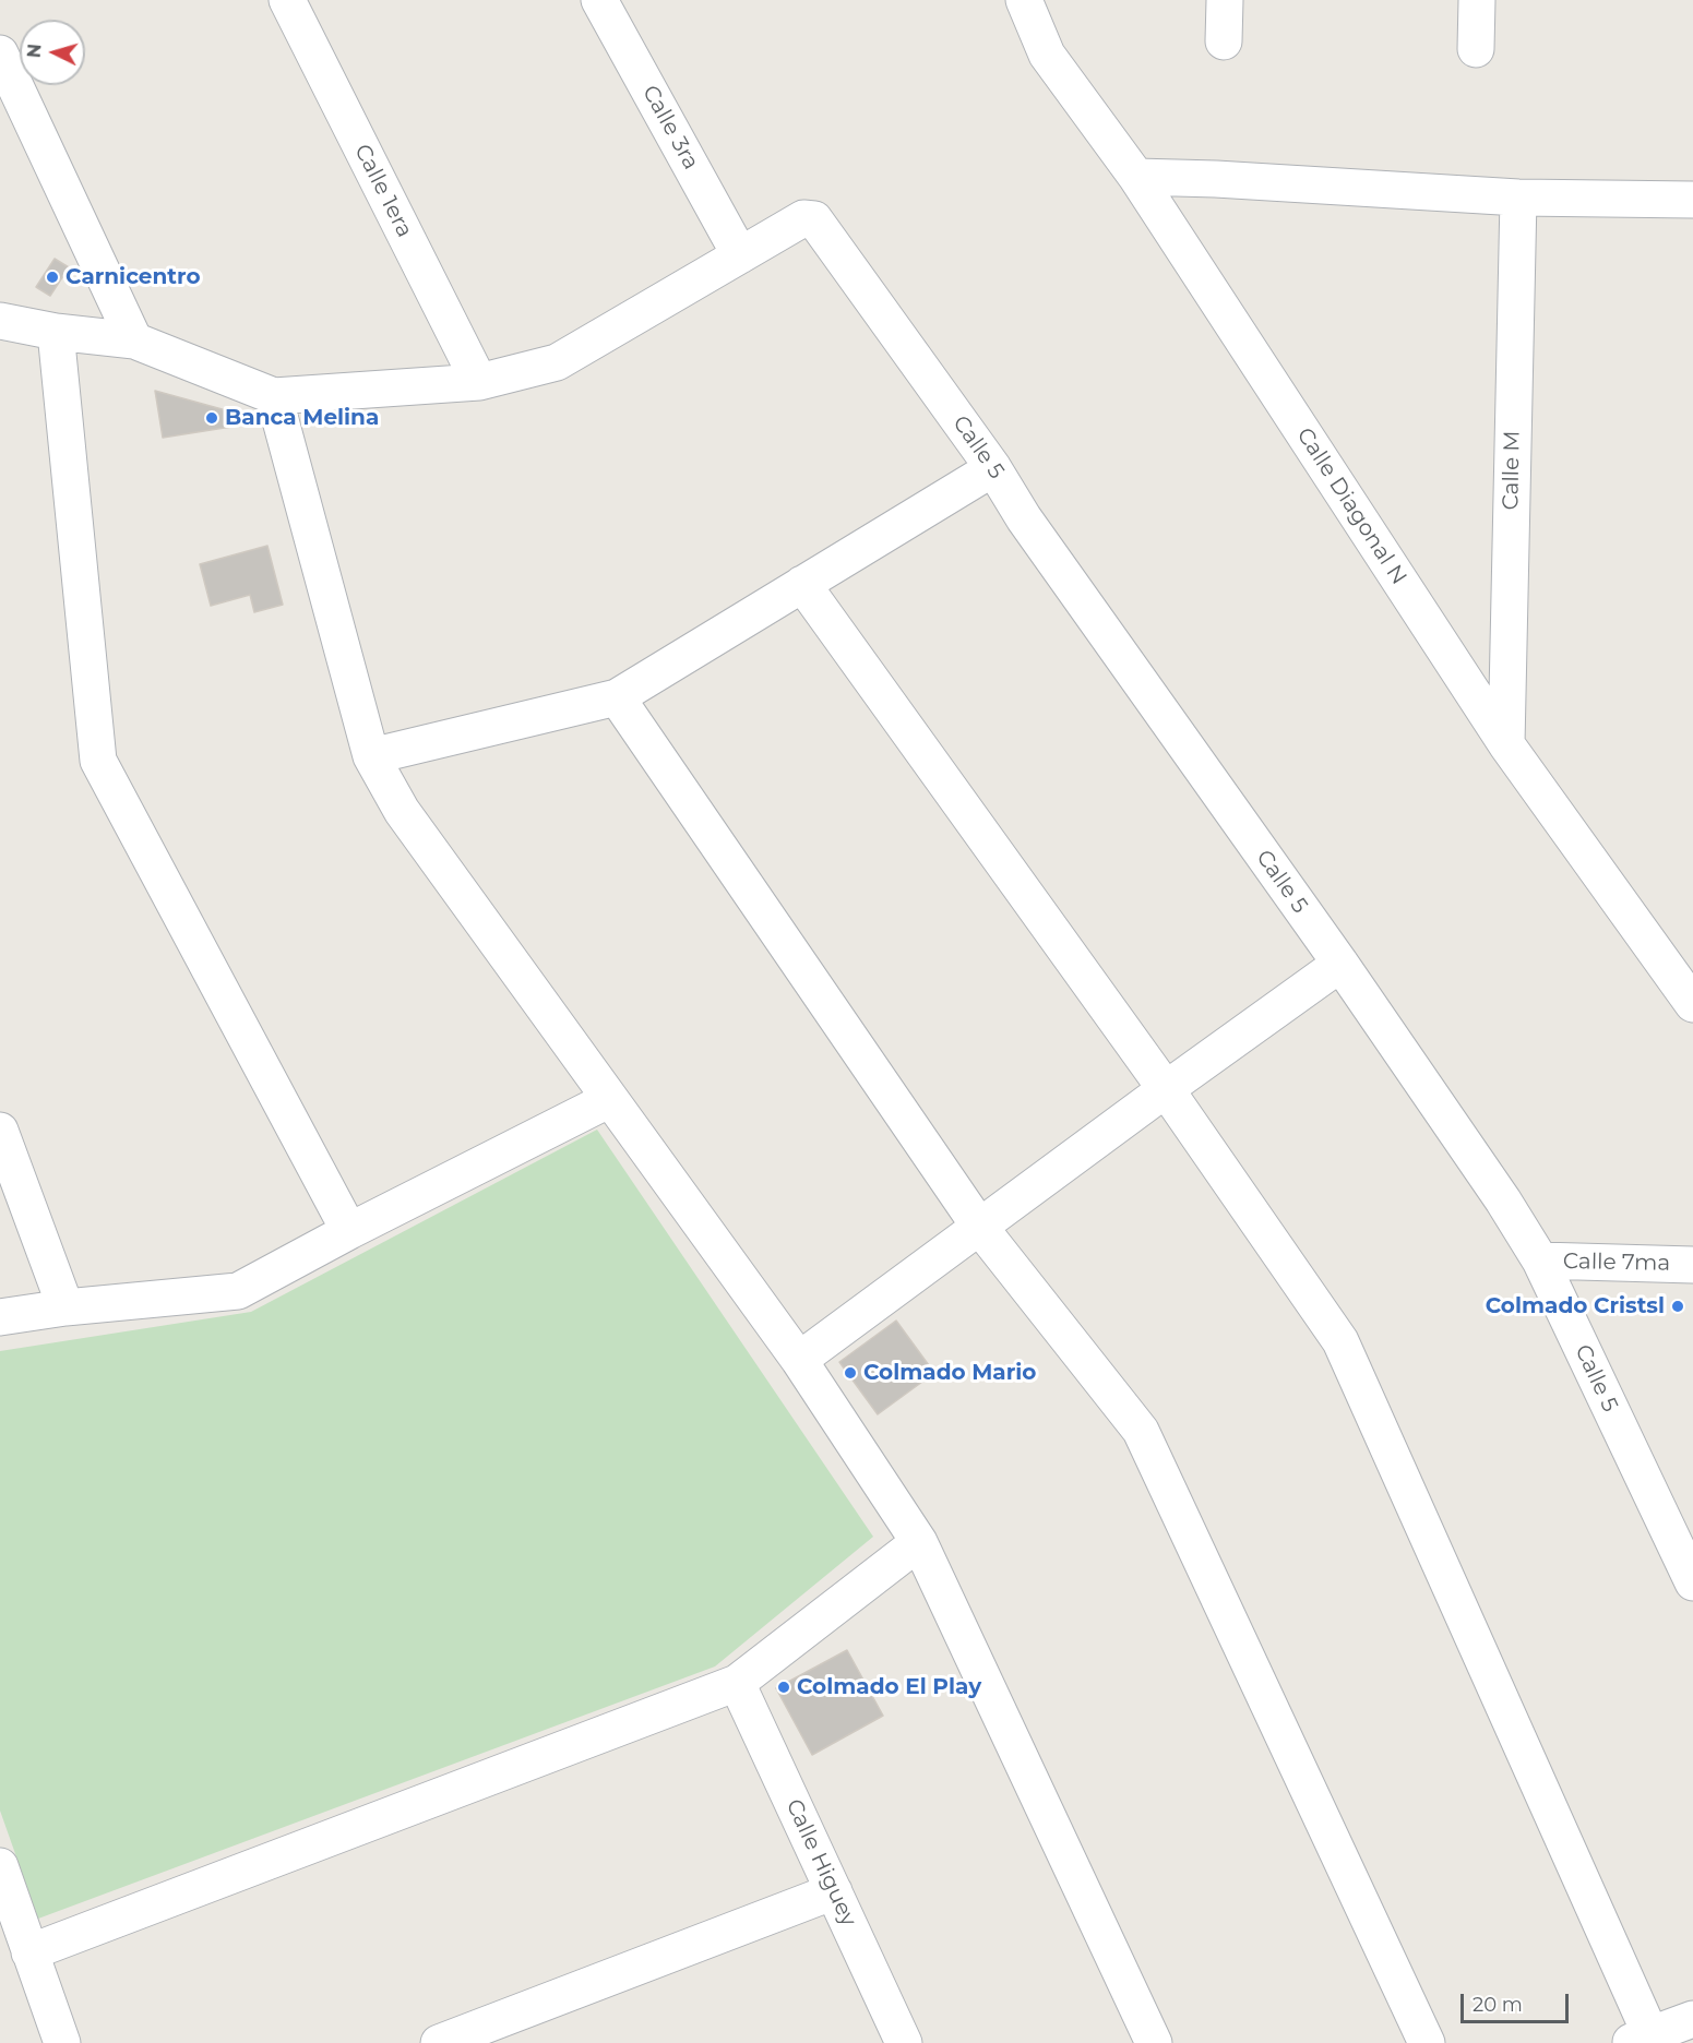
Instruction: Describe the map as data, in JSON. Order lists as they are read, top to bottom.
{
  "streets": {
    "street": [
      "Calle 3ra",
      "Calle 1era",
      "Calle 5",
      "Calle M",
      "Calle Diagonal N",
      "Calle 7ma",
      "Calle Higuey"
    ]
  },
  "crossings": [
    ["Calle 3ra", "Calle 5"],
    ["Calle 5", "Calle 7ma"],
    ["Calle M", "Calle Diagonal N"]
  ],
  "places": [
    "Carnicentro",
    "Banca Melina",
    "Colmado Cristsl",
    "Colmado Mario",
    "Colmado El Play"
  ],
  "scale_bar": "20 m",
  "north": "left"
}
